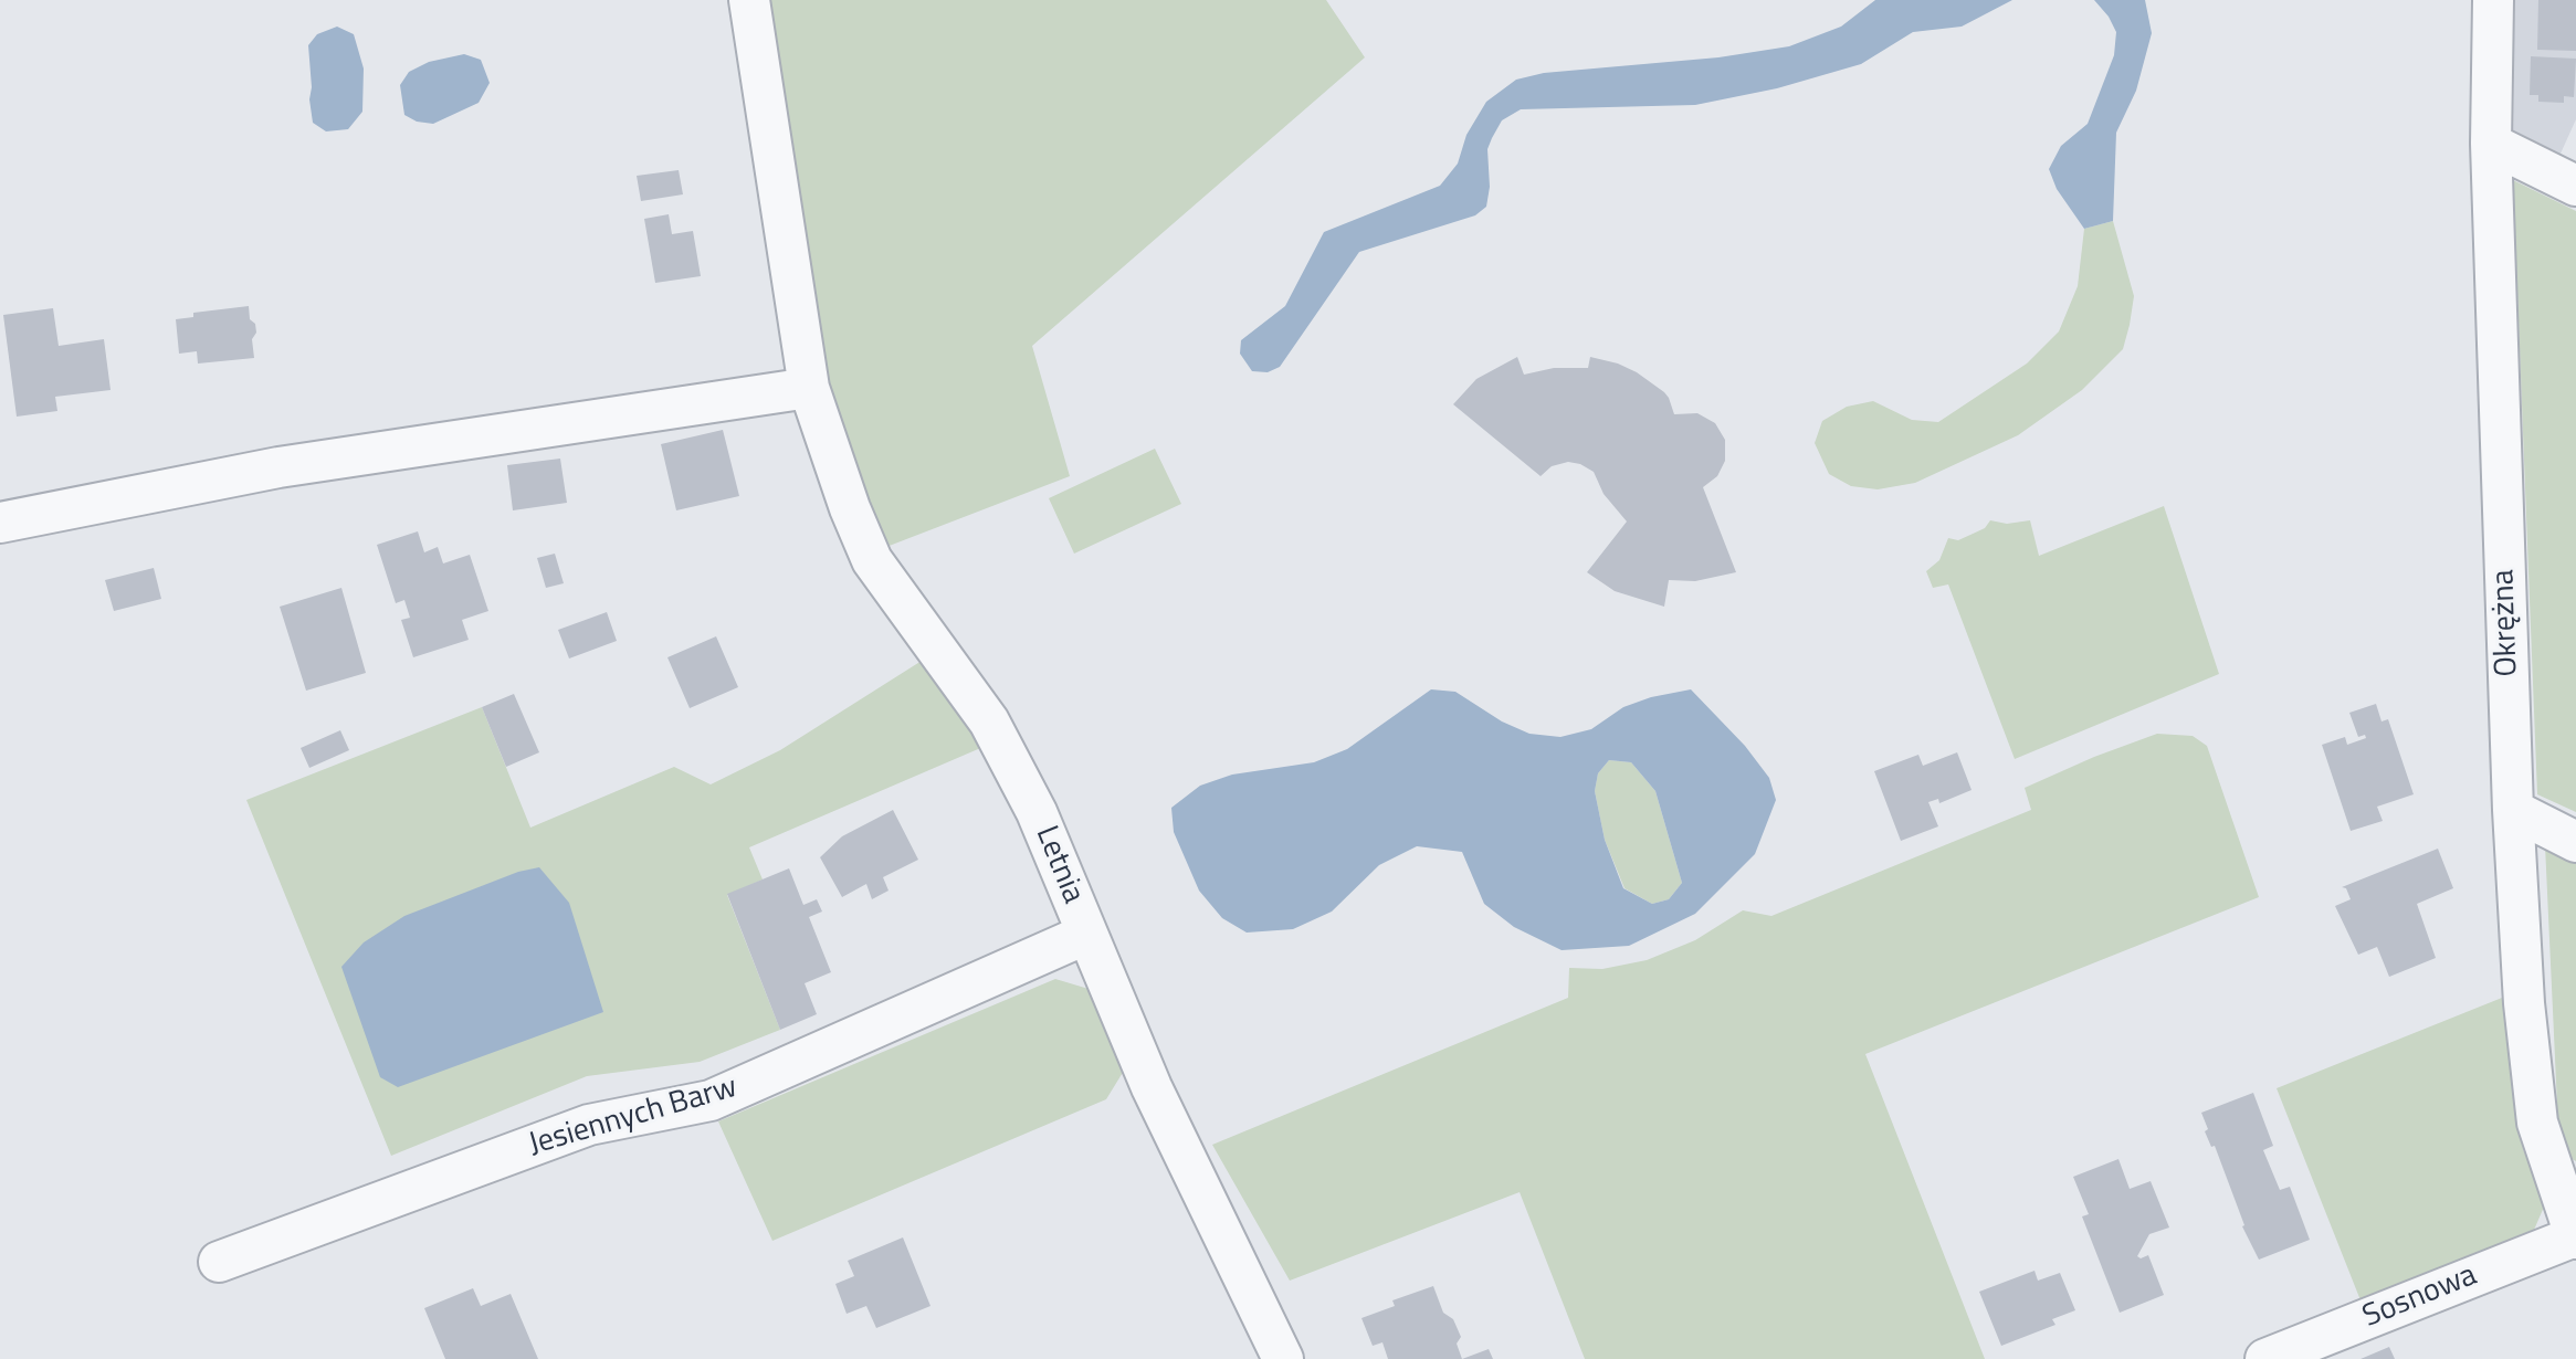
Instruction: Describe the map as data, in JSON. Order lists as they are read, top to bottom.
{
  "streets": {
    "street": [
      "Okrężna",
      "Letnia",
      "Jesiennych Barw",
      "Sosnowa"
    ]
  },
  "crossings": [
    ["Okrężna", "Sosnowa"],
    ["Letnia", "Jesiennych Barw"]
  ]
}
